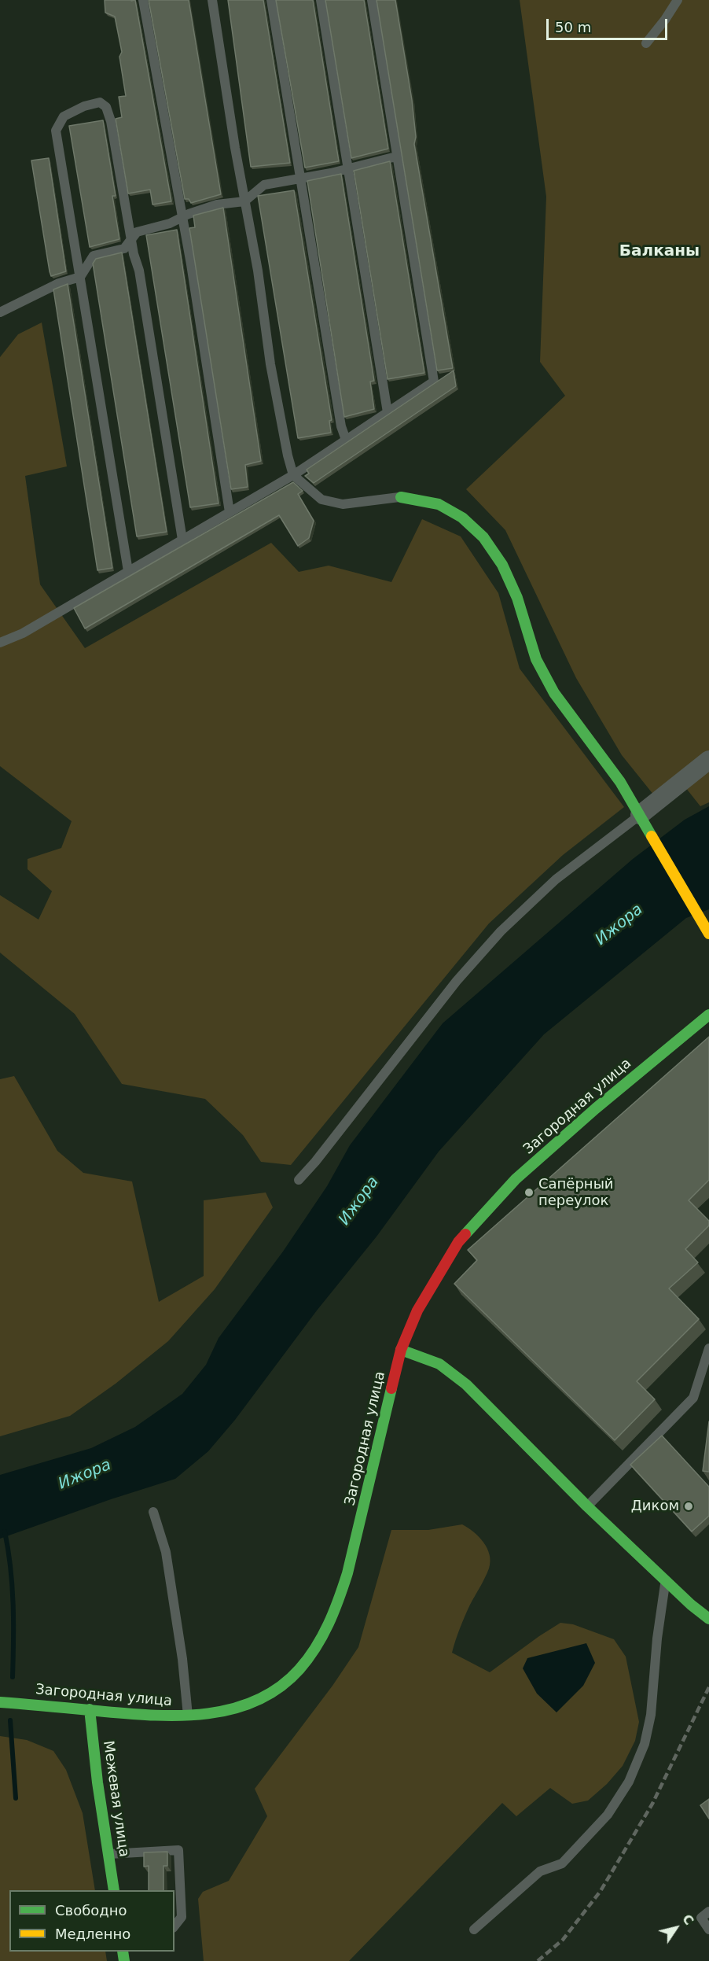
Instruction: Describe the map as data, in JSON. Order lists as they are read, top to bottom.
{
  "streets": {
    "street": ["Загородная улица", "Межевая улица"]
  },
  "crossings": [
    ["Загородная улица", "Межевая улица"]
  ],
  "districts": ["Балканы"],
  "water": ["Ижора"],
  "places": ["Сапёрный переулок", "Диком"],
  "legend": ["Свободно", "Медленно"],
  "scale_bar": "50 m",
  "north": "top right"
}
